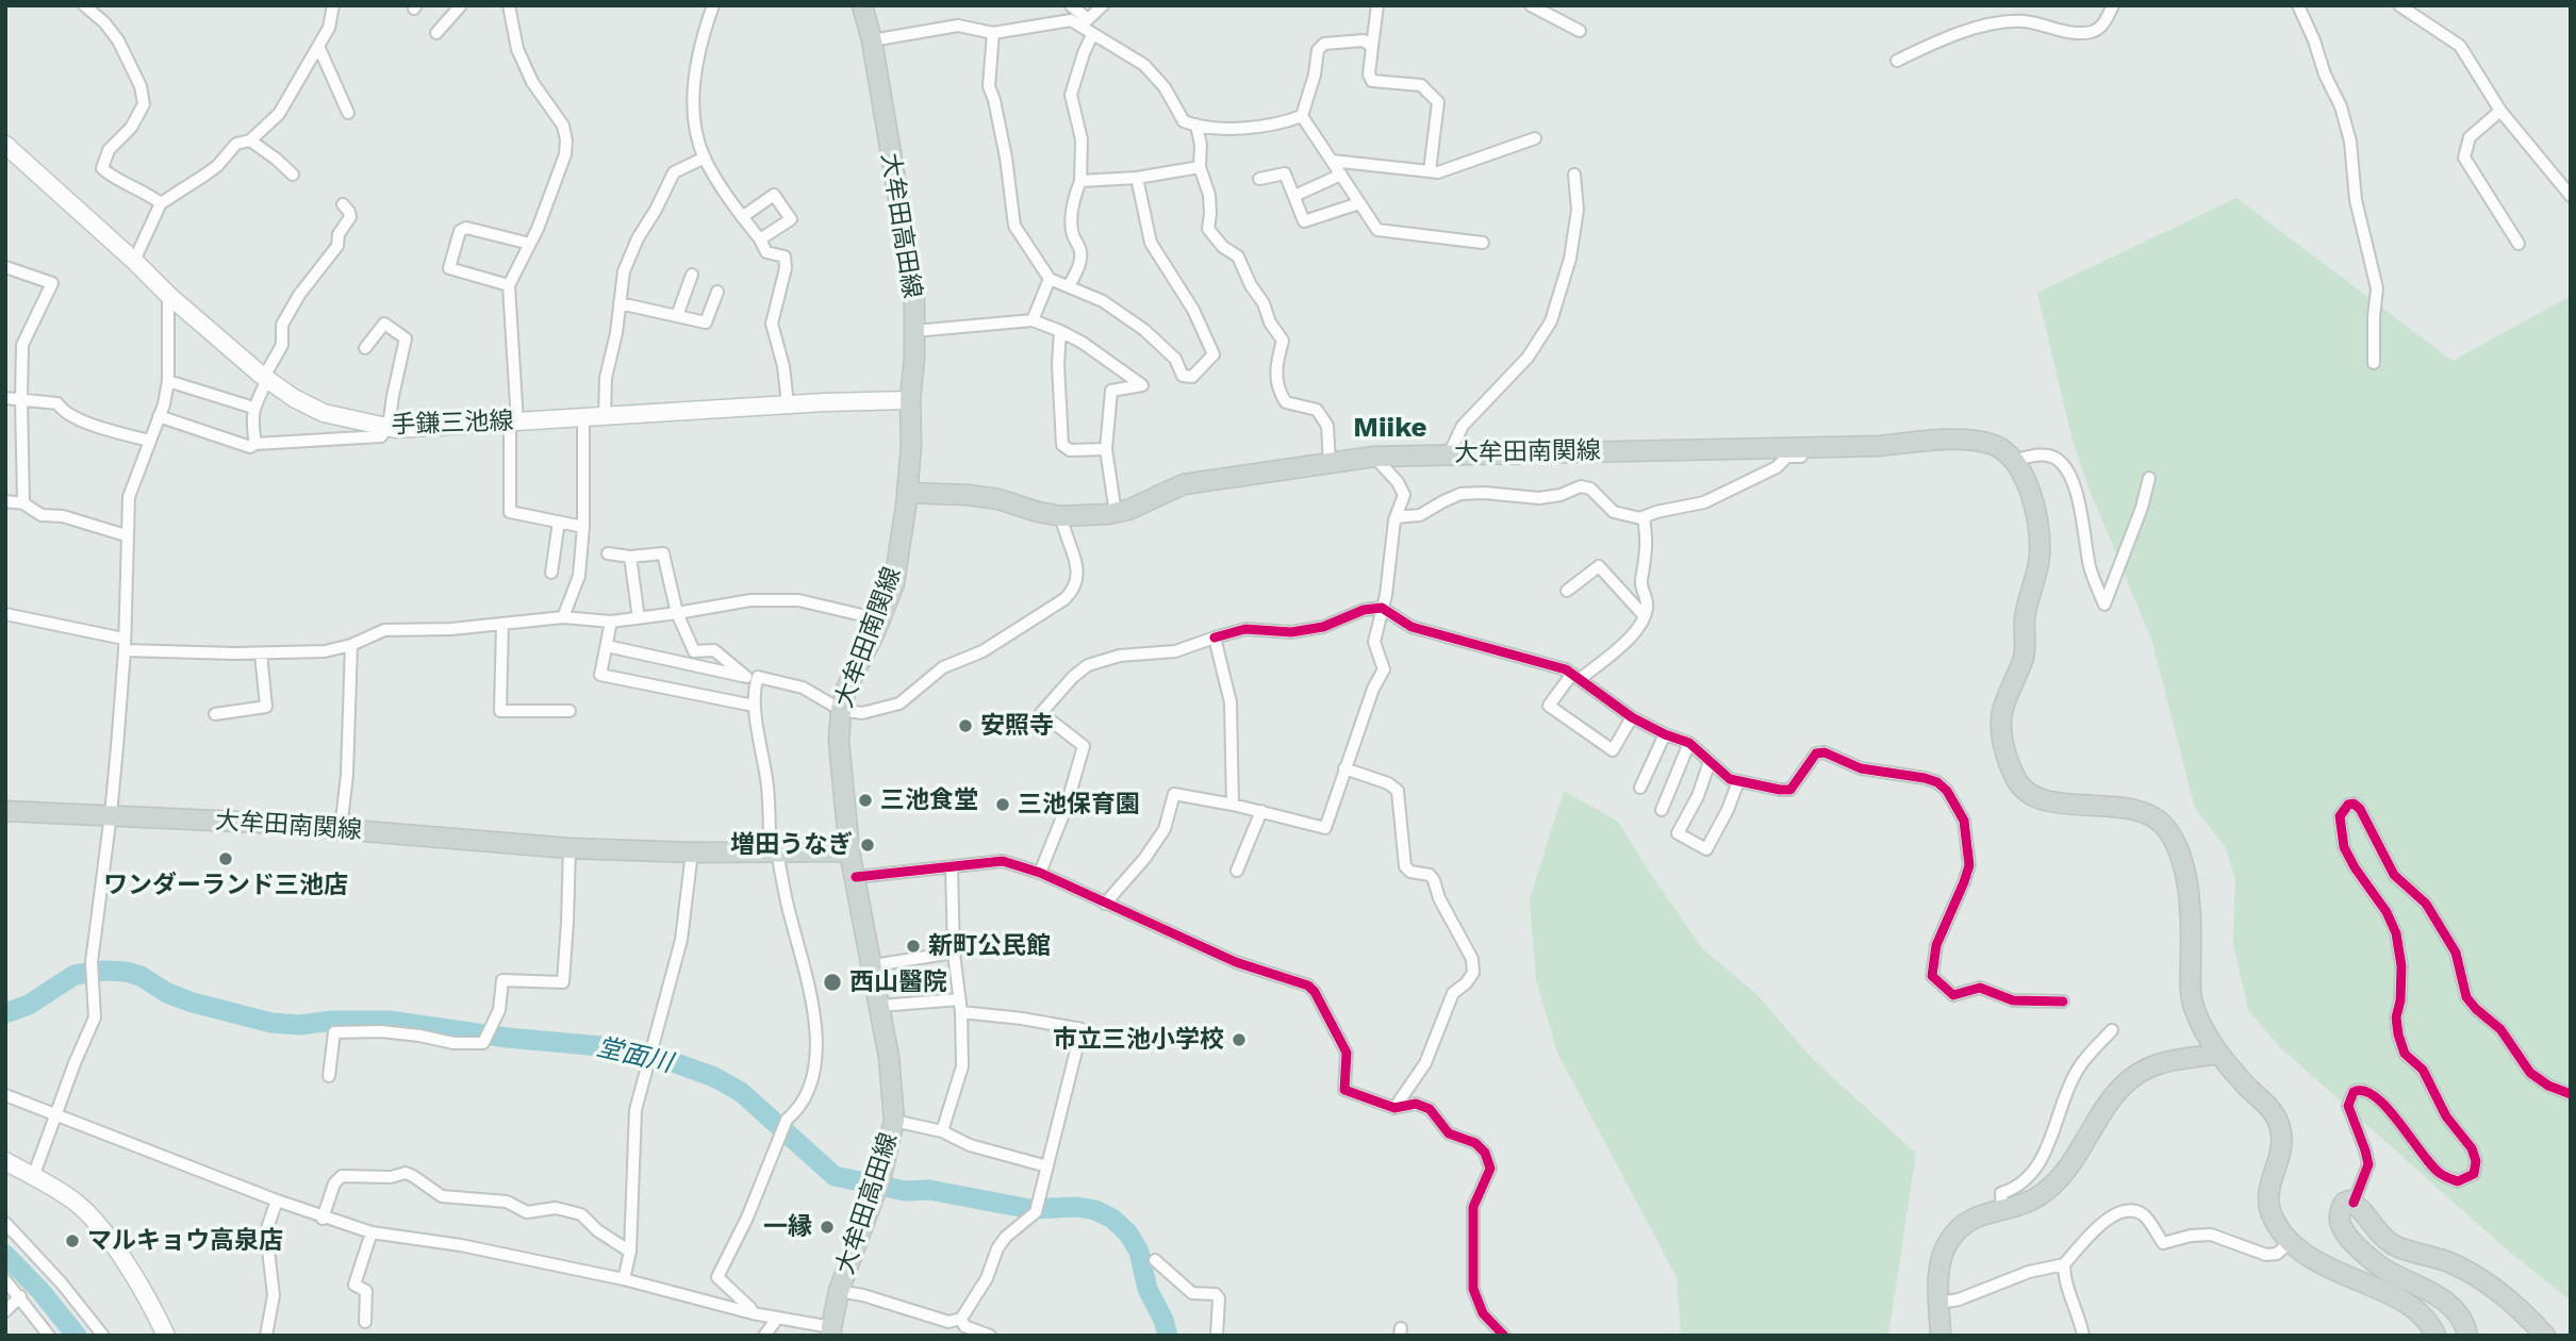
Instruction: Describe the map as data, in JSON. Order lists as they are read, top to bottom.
{
  "streets": {
    "main road": ["大牟田高田線", "手鎌三池線", "大牟田南関線"]
  },
  "crossings": [
    ["大牟田高田線", "手鎌三池線"],
    ["大牟田高田線", "大牟田南関線"]
  ],
  "districts": ["Miike"],
  "water": ["堂面川"],
  "places": [
    "安照寺",
    "三池食堂",
    "三池保育園",
    "増田うなぎ",
    "ワンダーランド三池店",
    "新町公民館",
    "西山醫院",
    "市立三池小学校",
    "一縁",
    "マルキョウ高泉店"
  ]
}
